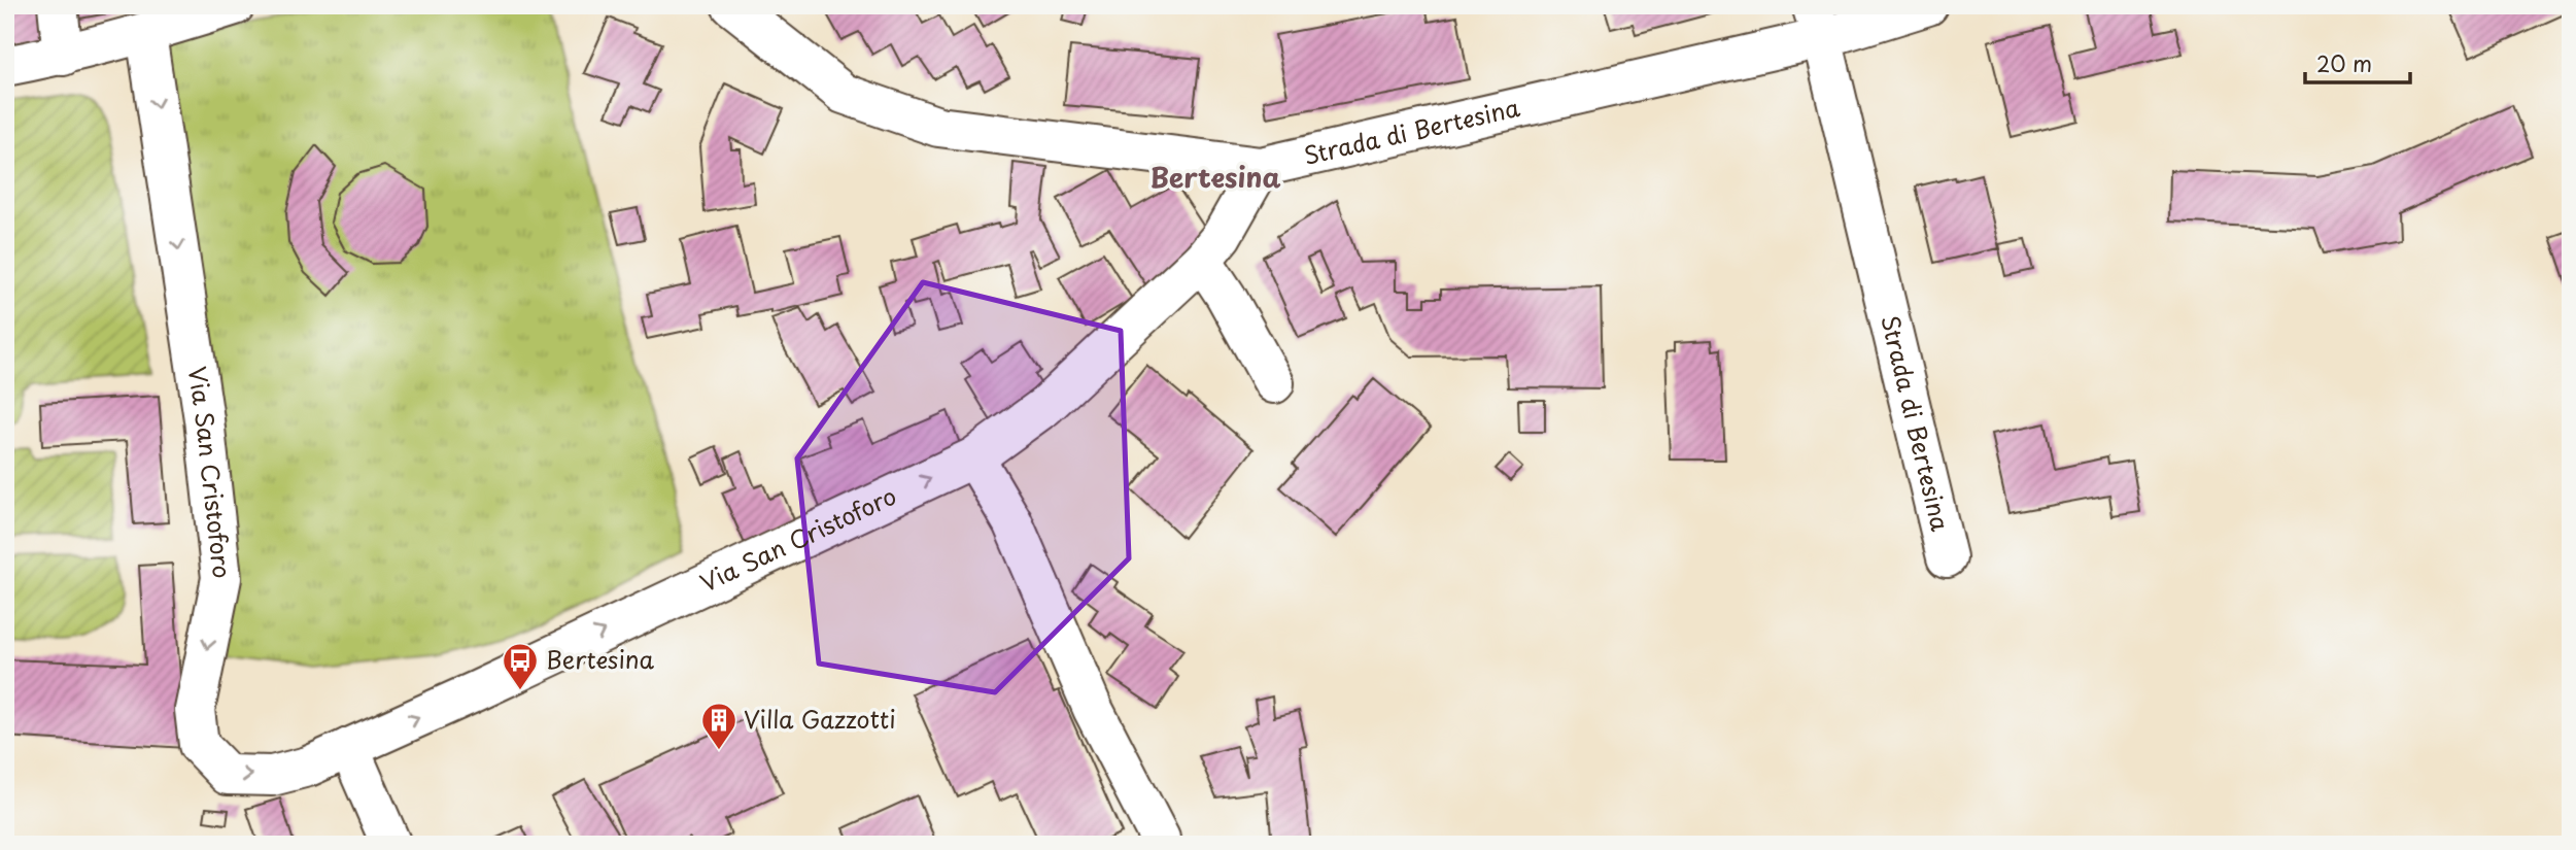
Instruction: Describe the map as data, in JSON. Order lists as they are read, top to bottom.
{
  "streets": {
    "street": ["Strada di Bertesina", "Via San Cristoforo"]
  },
  "crossings": [
    ["Strada di Bertesina", "Via San Cristoforo"]
  ],
  "districts": ["Bertesina"],
  "places": {
    "bus stop": ["Bertesina"],
    "building": ["Villa Gazzotti"]
  },
  "scale_bar": "20 m"
}
